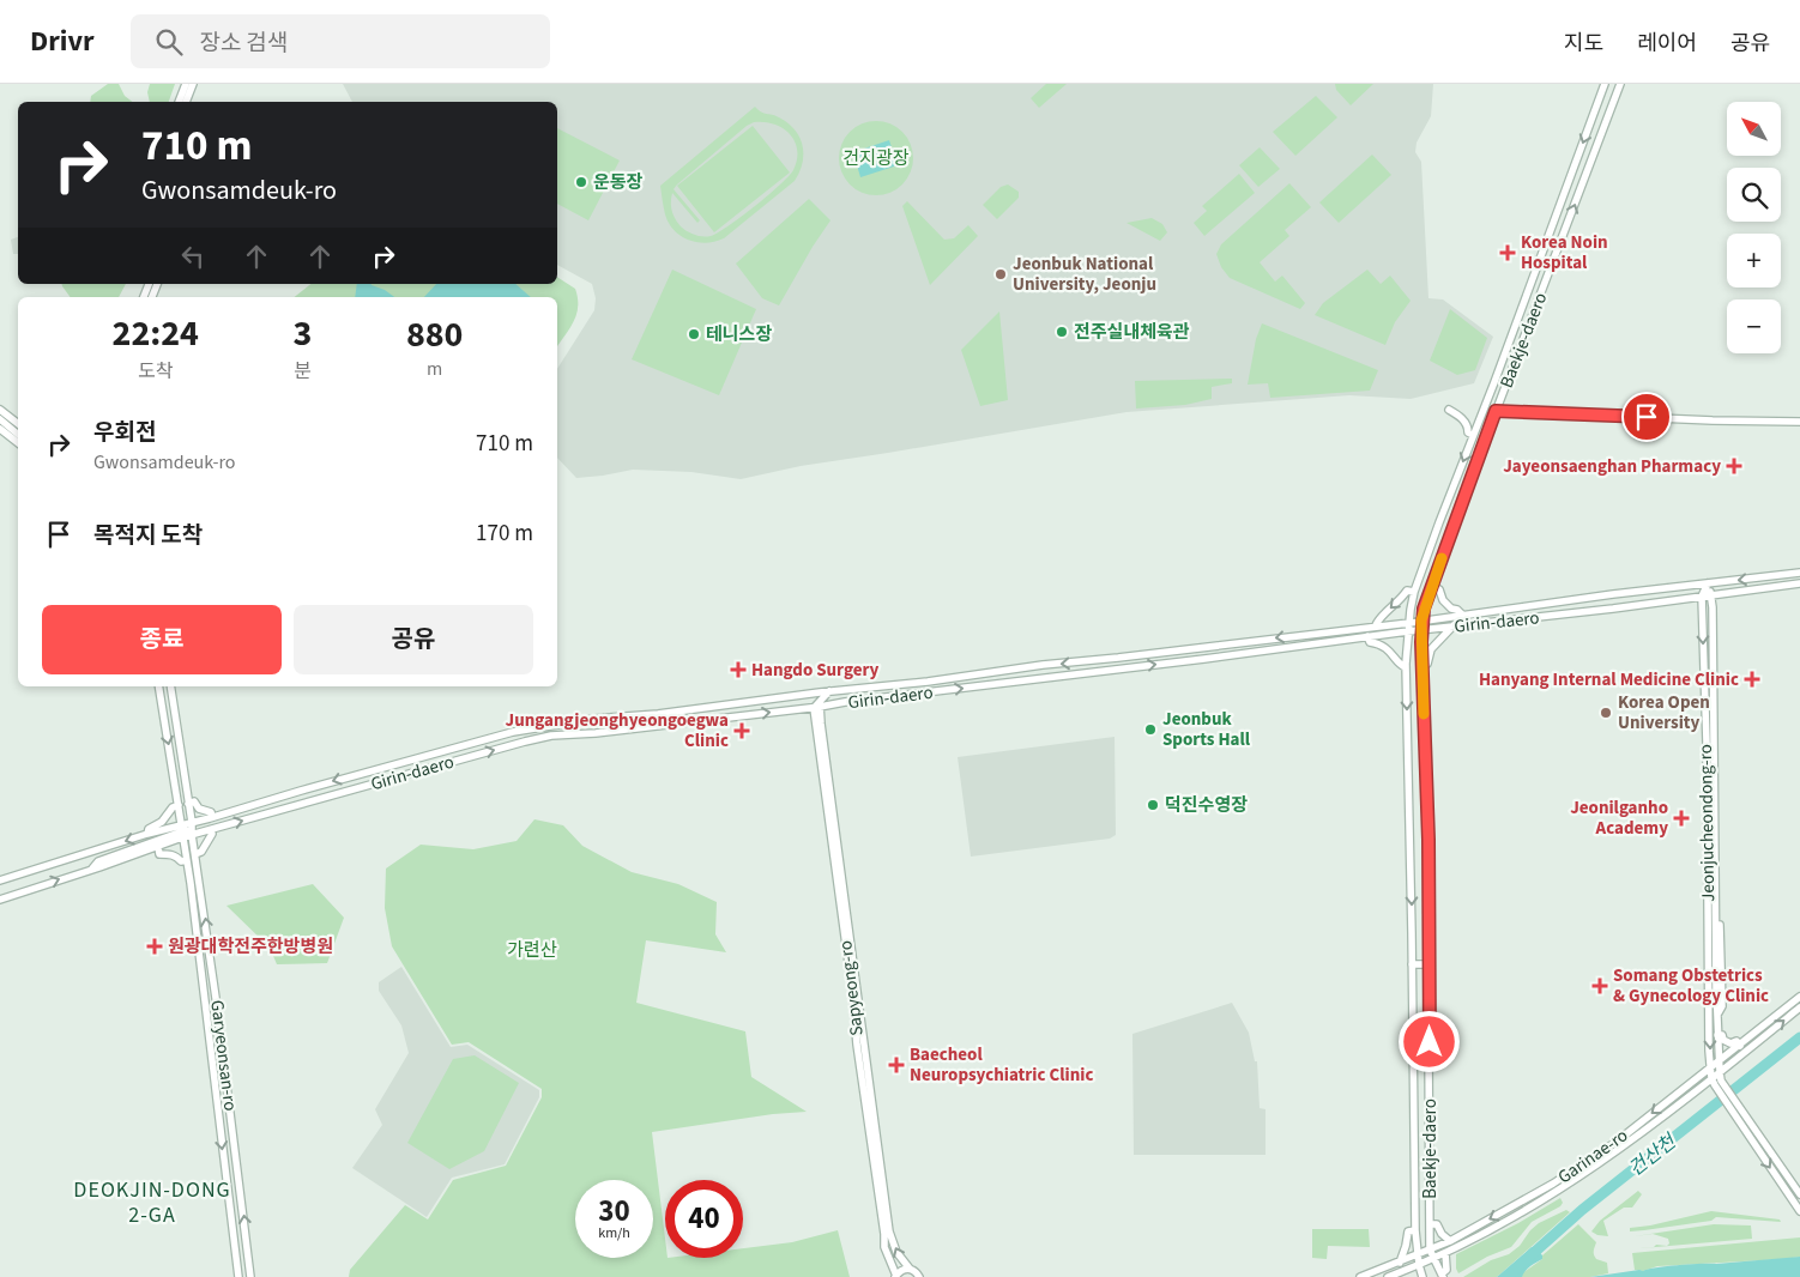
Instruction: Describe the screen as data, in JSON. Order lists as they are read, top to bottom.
{
  "streets": {
    "street": [
      "Baekje-daero",
      "Girin-daero",
      "Jeonjucheondong-ro",
      "Sapyeong-ro",
      "Garyeonsan-ro",
      "Garinae-ro"
    ]
  },
  "crossings": [
    ["Baekje-daero", "Girin-daero"],
    ["Baekje-daero", "Garinae-ro"],
    ["Girin-daero", "Jeonjucheondong-ro"],
    ["Girin-daero", "Sapyeong-ro"],
    ["Girin-daero", "Garyeonsan-ro"],
    ["Jeonjucheondong-ro", "Garinae-ro"]
  ],
  "districts": ["DEOKJIN-DONG 2-GA"],
  "water": ["건산천"],
  "parks": ["건지광장", "가련산"],
  "places": {
    "other": [
      "운동장",
      "Jeonbuk National University, Jeonju",
      "전주실내체육관",
      "테니스장",
      "Korea Open University",
      "Jeonbuk Sports Hall",
      "덕진수영장"
    ],
    "health": [
      "Korea Noin Hospital",
      "Jayeonsaenghan Pharmacy",
      "Hangdo Surgery",
      "Hanyang Internal Medicine Clinic",
      "Jungangjeonghyeongoegwa Clinic",
      "Jeonilganho Academy",
      "원광대학전주한방병원",
      "Somang Obstetrics & Gynecology Clinic",
      "Baecheol Neuropsychiatric Clinic"
    ]
  },
  "north": "top left",
  "page": {
    "header": "Drivr",
    "search": "장소 검색",
    "nav": ["지도", "레이어", "공유"],
    "map_buttons": ["+", "−"],
    "turn": ["710 m", "Gwonsamdeuk-ro"],
    "eta": [
      "22:24",
      "도착",
      "3",
      "분",
      "880",
      "m"
    ],
    "list": [
      {
        "name": "우회전",
        "note": "Gwonsamdeuk-ro",
        "value": "710 m"
      },
      {
        "name": "목적지 도착",
        "value": "170 m"
      }
    ],
    "buttons": ["종료", "공유"],
    "speed": "30 km/h",
    "limit": "40"
  }
}
